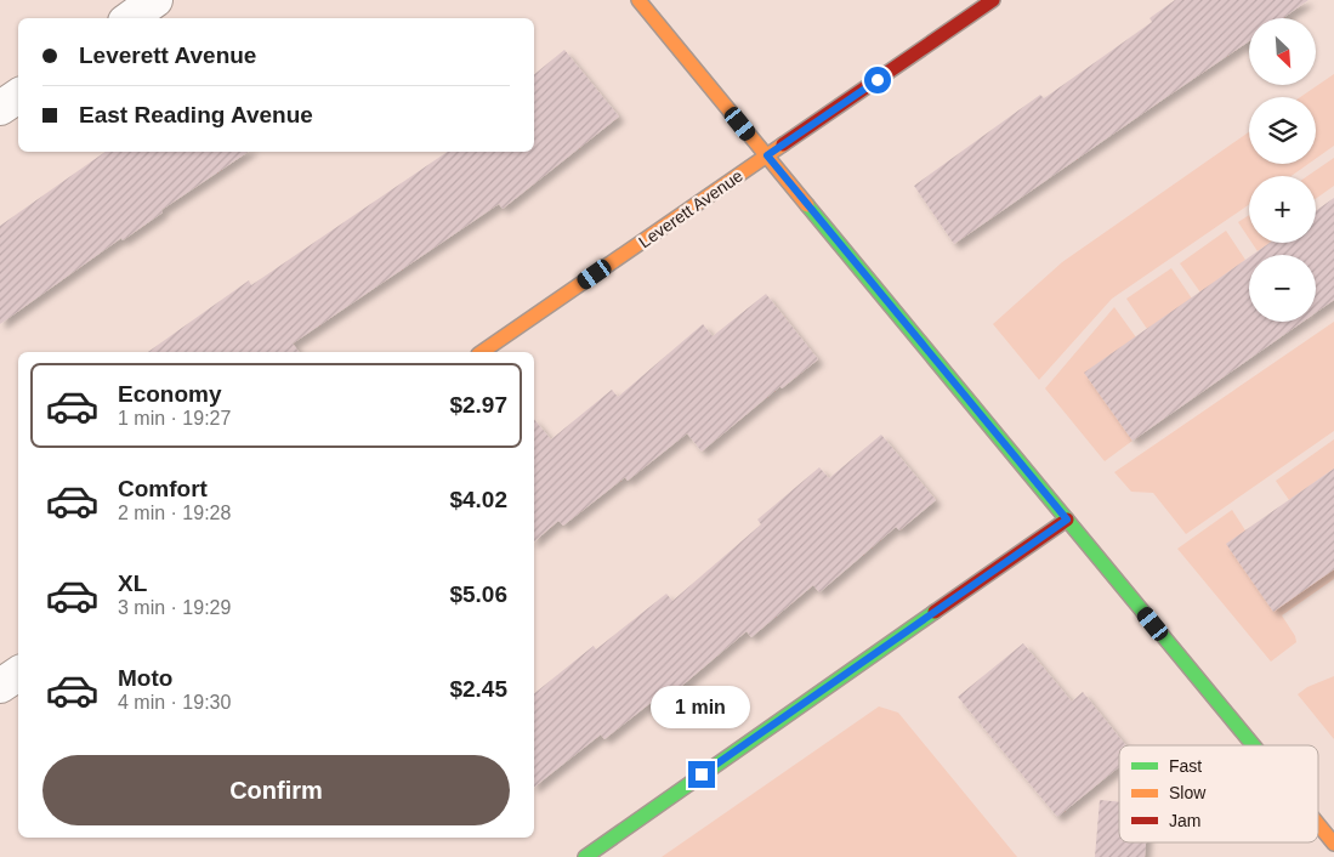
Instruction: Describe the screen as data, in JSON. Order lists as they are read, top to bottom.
{
  "streets": {
    "street": ["Leverett Avenue"]
  },
  "legend": ["Fast", "Slow", "Jam"],
  "north": "bottom right",
  "page": {
    "map_buttons": ["+", "−"],
    "banner": ["Leverett Avenue", "East Reading Avenue"],
    "list": [
      {
        "name": "Economy",
        "note": "1 min · 19:27",
        "value": "$2.97"
      },
      {
        "name": "Comfort",
        "note": "2 min · 19:28",
        "value": "$4.02"
      },
      {
        "name": "XL",
        "note": "3 min · 19:29",
        "value": "$5.06"
      },
      {
        "name": "Moto",
        "note": "4 min · 19:30",
        "value": "$2.45"
      }
    ],
    "bubble": "1 min",
    "buttons": "Confirm"
  }
}
